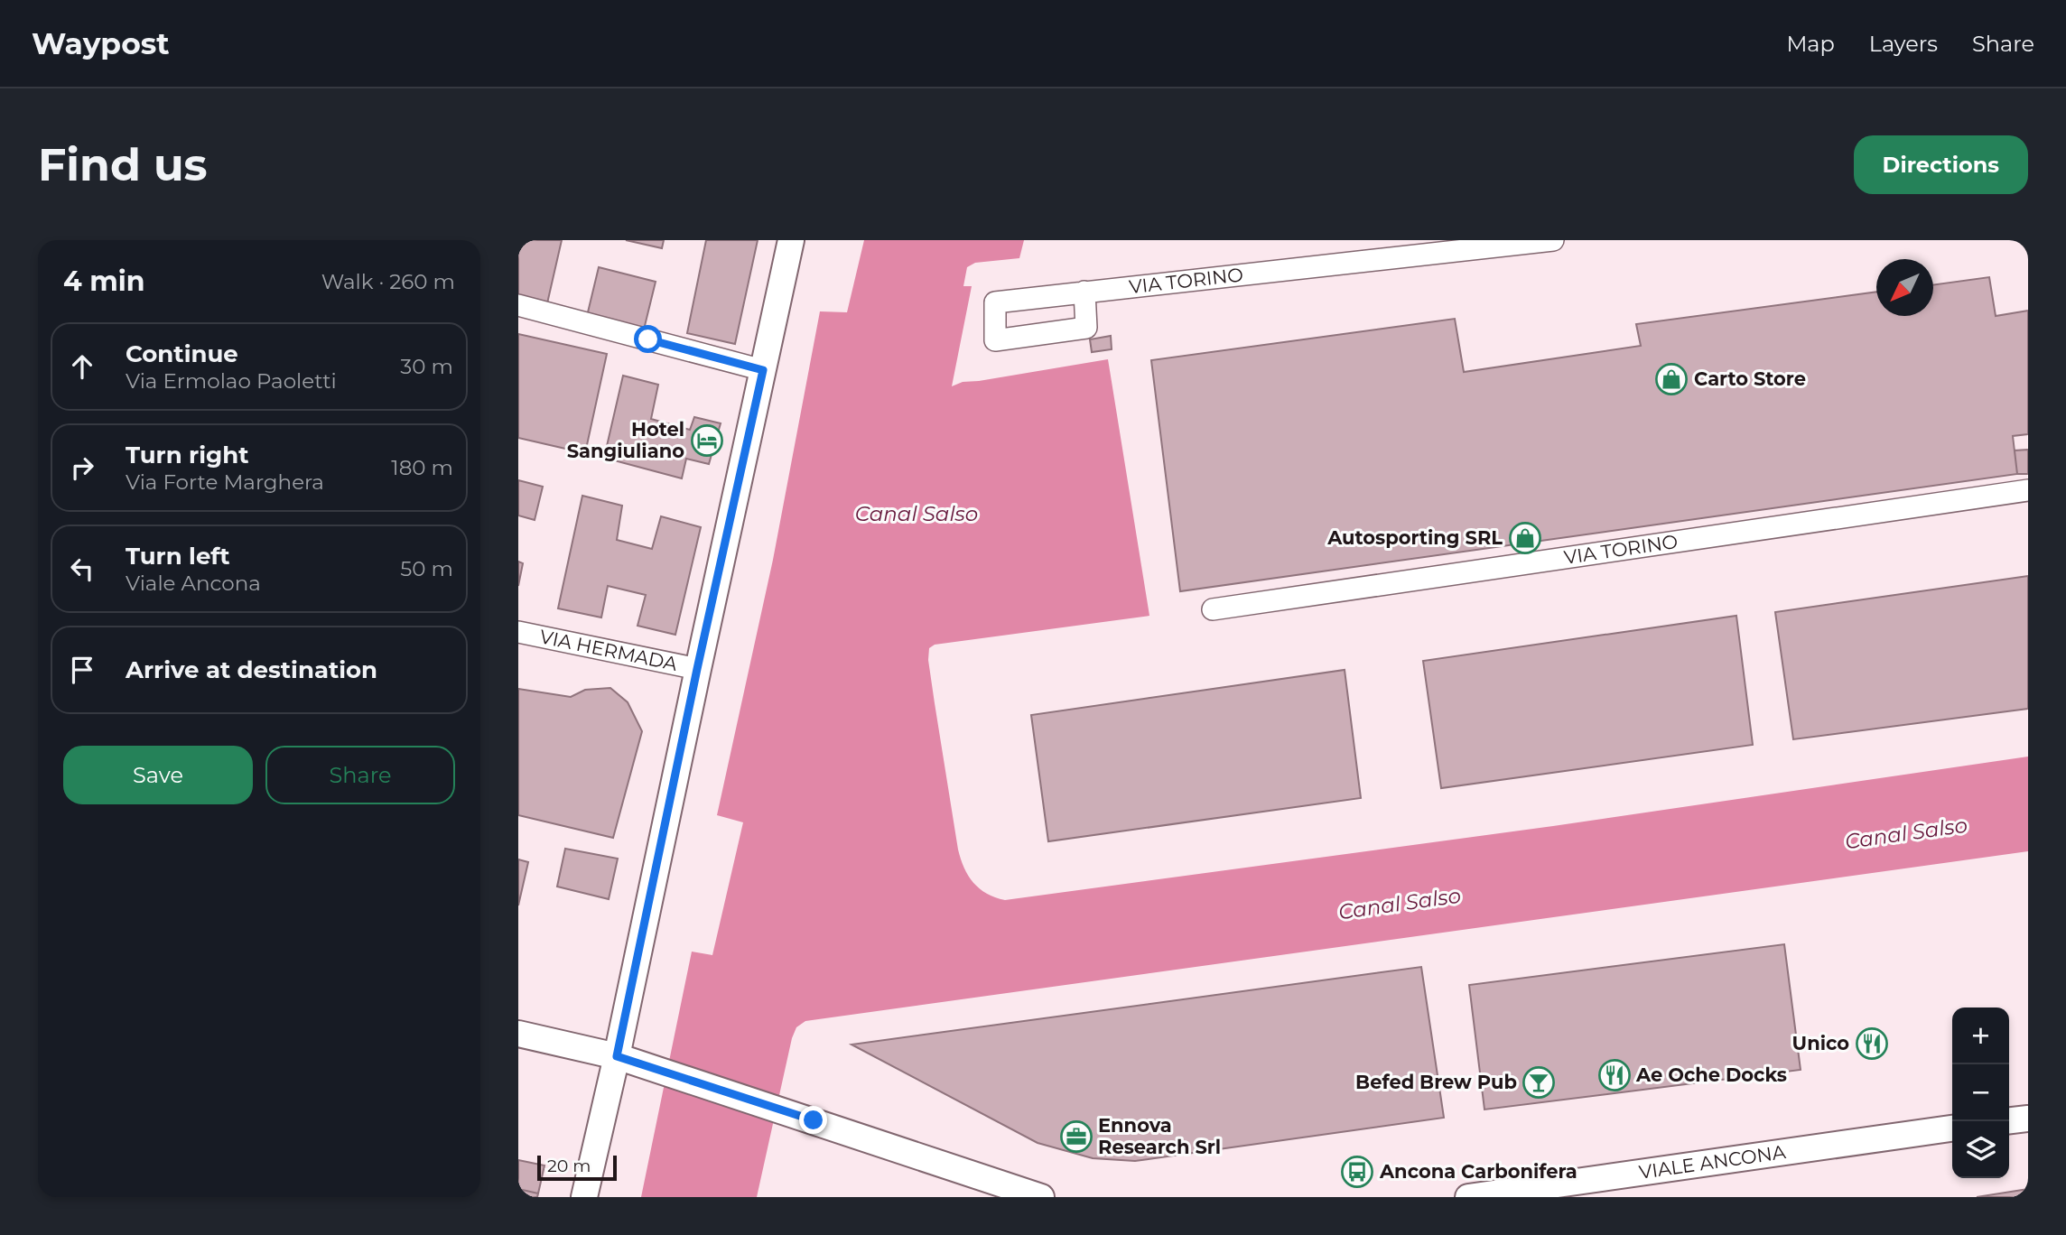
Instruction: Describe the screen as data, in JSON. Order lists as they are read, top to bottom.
{
  "streets": {
    "street": ["VIA TORINO", "VIA HERMADA", "VIALE ANCONA"]
  },
  "water": ["Canal Salso"],
  "places": {
    "shop": ["Carto Store", "Autosporting SRL"],
    "hotel": ["Hotel Sangiuliano"],
    "restaurant": ["Unico", "Ae Oche Docks"],
    "bar": ["Befed Brew Pub"],
    "office": ["Ennova Research Srl"],
    "bus stop": ["Ancona Carbonifera"]
  },
  "scale_bar": "20 m",
  "north": "bottom left",
  "page": {
    "header": "Waypost",
    "nav": ["Map", "Layers", "Share"],
    "buttons": [
      "Directions",
      ["Save", "Share"]
    ],
    "title": "Find us",
    "heading": ["4 min", "Walk · 260 m"],
    "list": [
      ["Continue", "Via Ermolao Paoletti", "30 m"],
      ["Turn right", "Via Forte Marghera", "180 m"],
      ["Turn left", "Viale Ancona", "50 m"],
      "Arrive at destination"
    ],
    "map_buttons": ["+", "−"],
    "scale": "20 m"
  }
}
